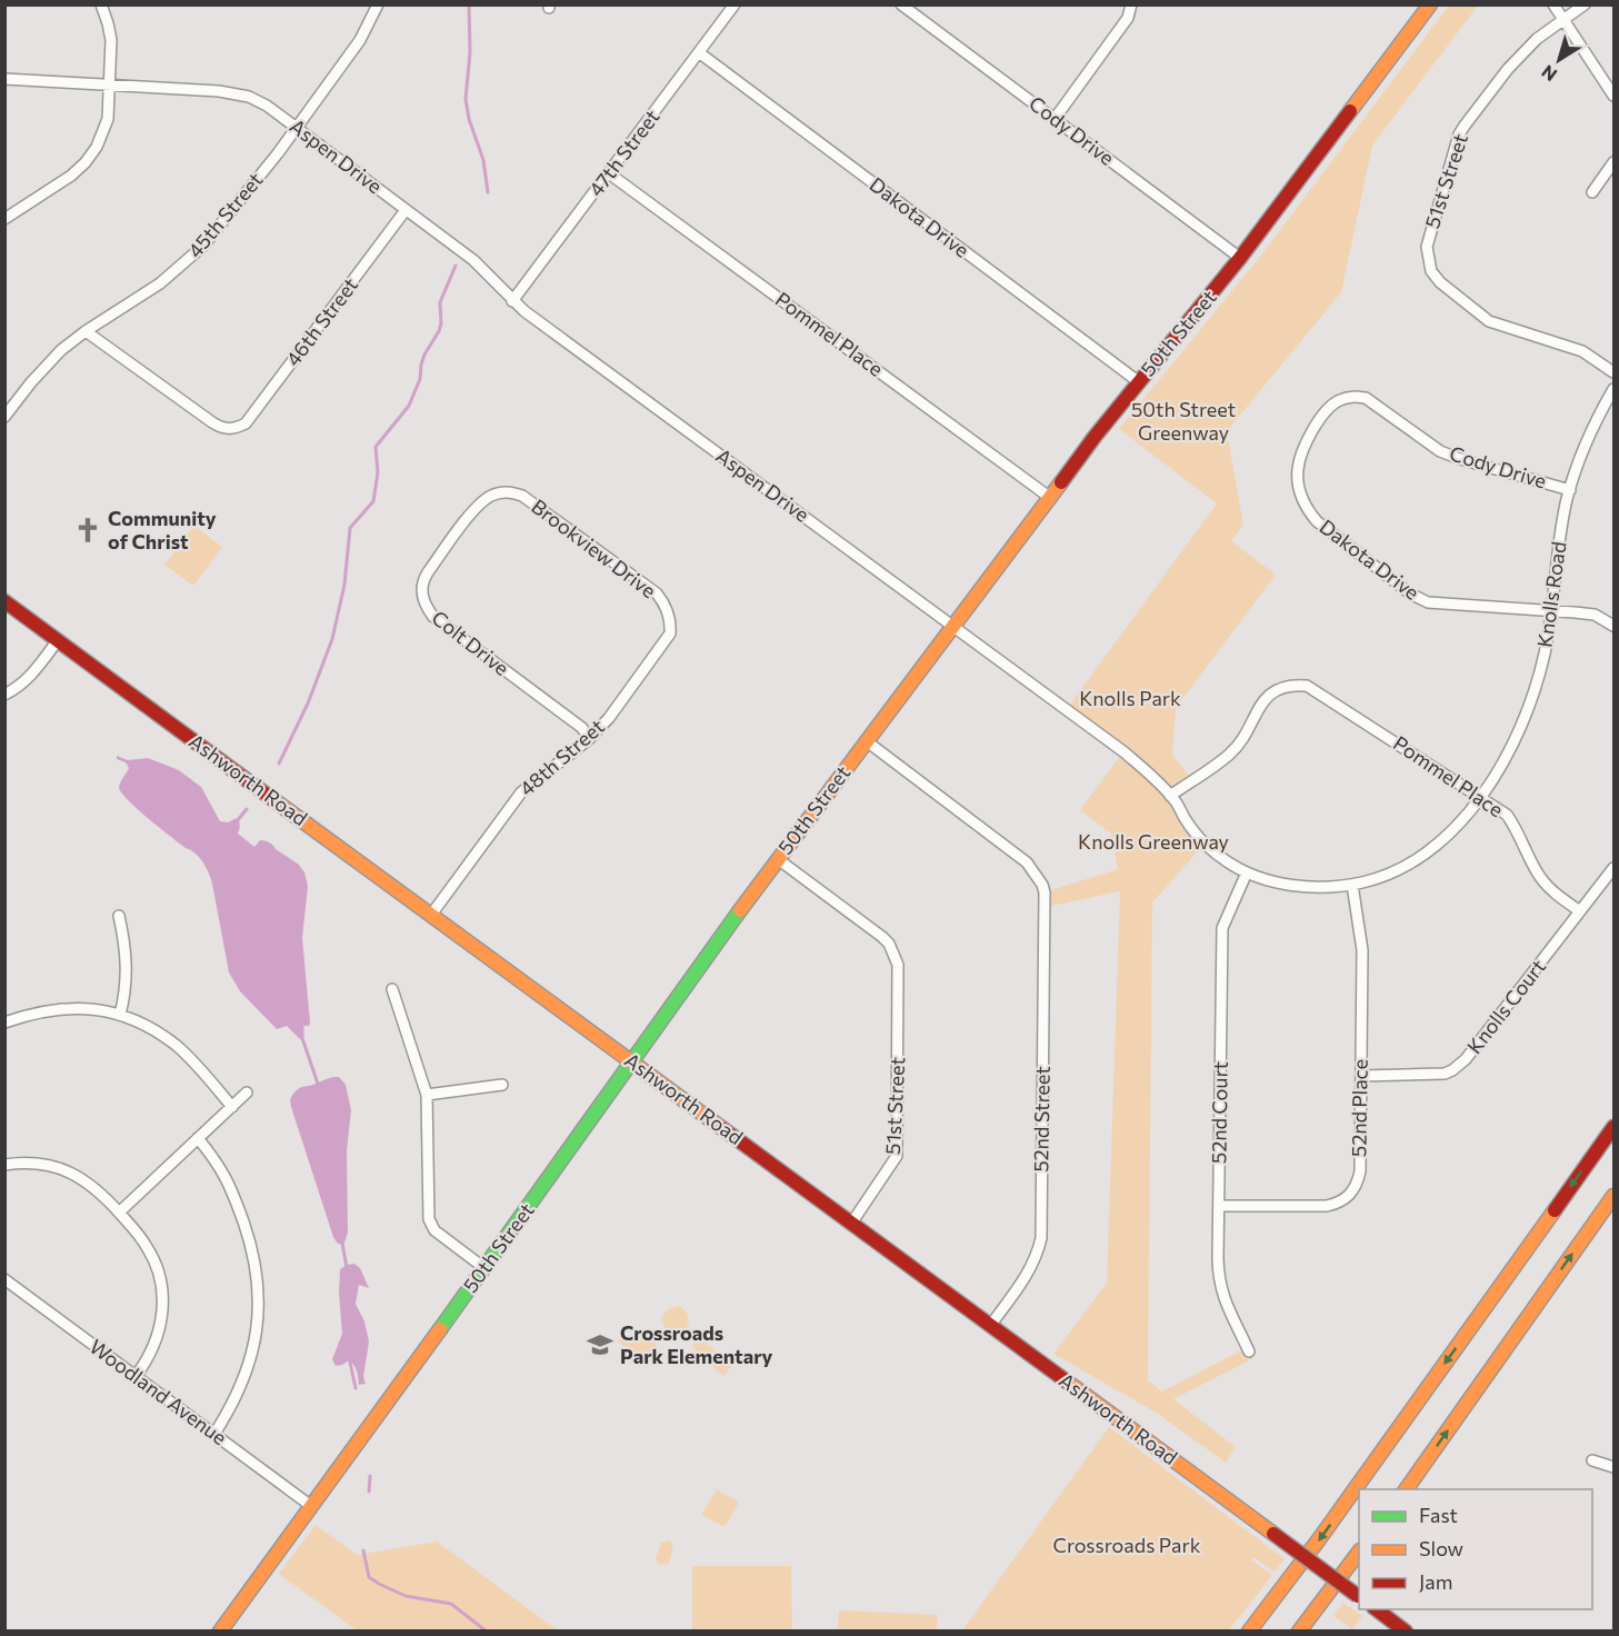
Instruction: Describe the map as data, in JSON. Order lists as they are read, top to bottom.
{
  "streets": {
    "main road": ["50th Street", "Ashworth Road"],
    "street": [
      "Cody Drive",
      "47th Street",
      "Aspen Drive",
      "51st Street",
      "45th Street",
      "Dakota Drive",
      "46th Street",
      "Pommel Place",
      "Brookview Drive",
      "Knolls Road",
      "Colt Drive",
      "48th Street",
      "Knolls Court",
      "52nd Place",
      "52nd Court",
      "52nd Street",
      "Woodland Avenue"
    ]
  },
  "crossings": [
    ["Cody Drive", "Dakota Drive"],
    ["Cody Drive", "50th Street"],
    ["Cody Drive", "Knolls Road"],
    ["47th Street", "Aspen Drive"],
    ["47th Street", "Dakota Drive"],
    ["47th Street", "Pommel Place"],
    ["Aspen Drive", "45th Street"],
    ["Aspen Drive", "46th Street"],
    ["Aspen Drive", "50th Street"],
    ["Aspen Drive", "Pommel Place"],
    ["Aspen Drive", "Knolls Road"],
    ["Aspen Drive", "52nd Place"],
    ["Aspen Drive", "52nd Court"],
    ["51st Street", "50th Street"],
    ["51st Street", "Ashworth Road"],
    ["45th Street", "46th Street"],
    ["Dakota Drive", "50th Street"],
    ["Dakota Drive", "Knolls Road"],
    ["50th Street", "Pommel Place"],
    ["50th Street", "Ashworth Road"],
    ["50th Street", "52nd Street"],
    ["50th Street", "Woodland Avenue"],
    ["Pommel Place", "Knolls Road"],
    ["Pommel Place", "Knolls Court"],
    ["Brookview Drive", "Colt Drive"],
    ["Brookview Drive", "48th Street"],
    ["Colt Drive", "48th Street"],
    ["48th Street", "Ashworth Road"],
    ["Ashworth Road", "52nd Street"],
    ["Knolls Court", "52nd Place"],
    ["52nd Place", "52nd Court"]
  ],
  "parks": [
    "50th Street Greenway",
    "Knolls Park",
    "Knolls Greenway",
    "Crossroads Park"
  ],
  "places": {
    "church": ["Community of Christ"],
    "school or university": ["Crossroads Park Elementary"]
  },
  "legend": ["Fast", "Slow", "Jam"],
  "north": "bottom left"
}
